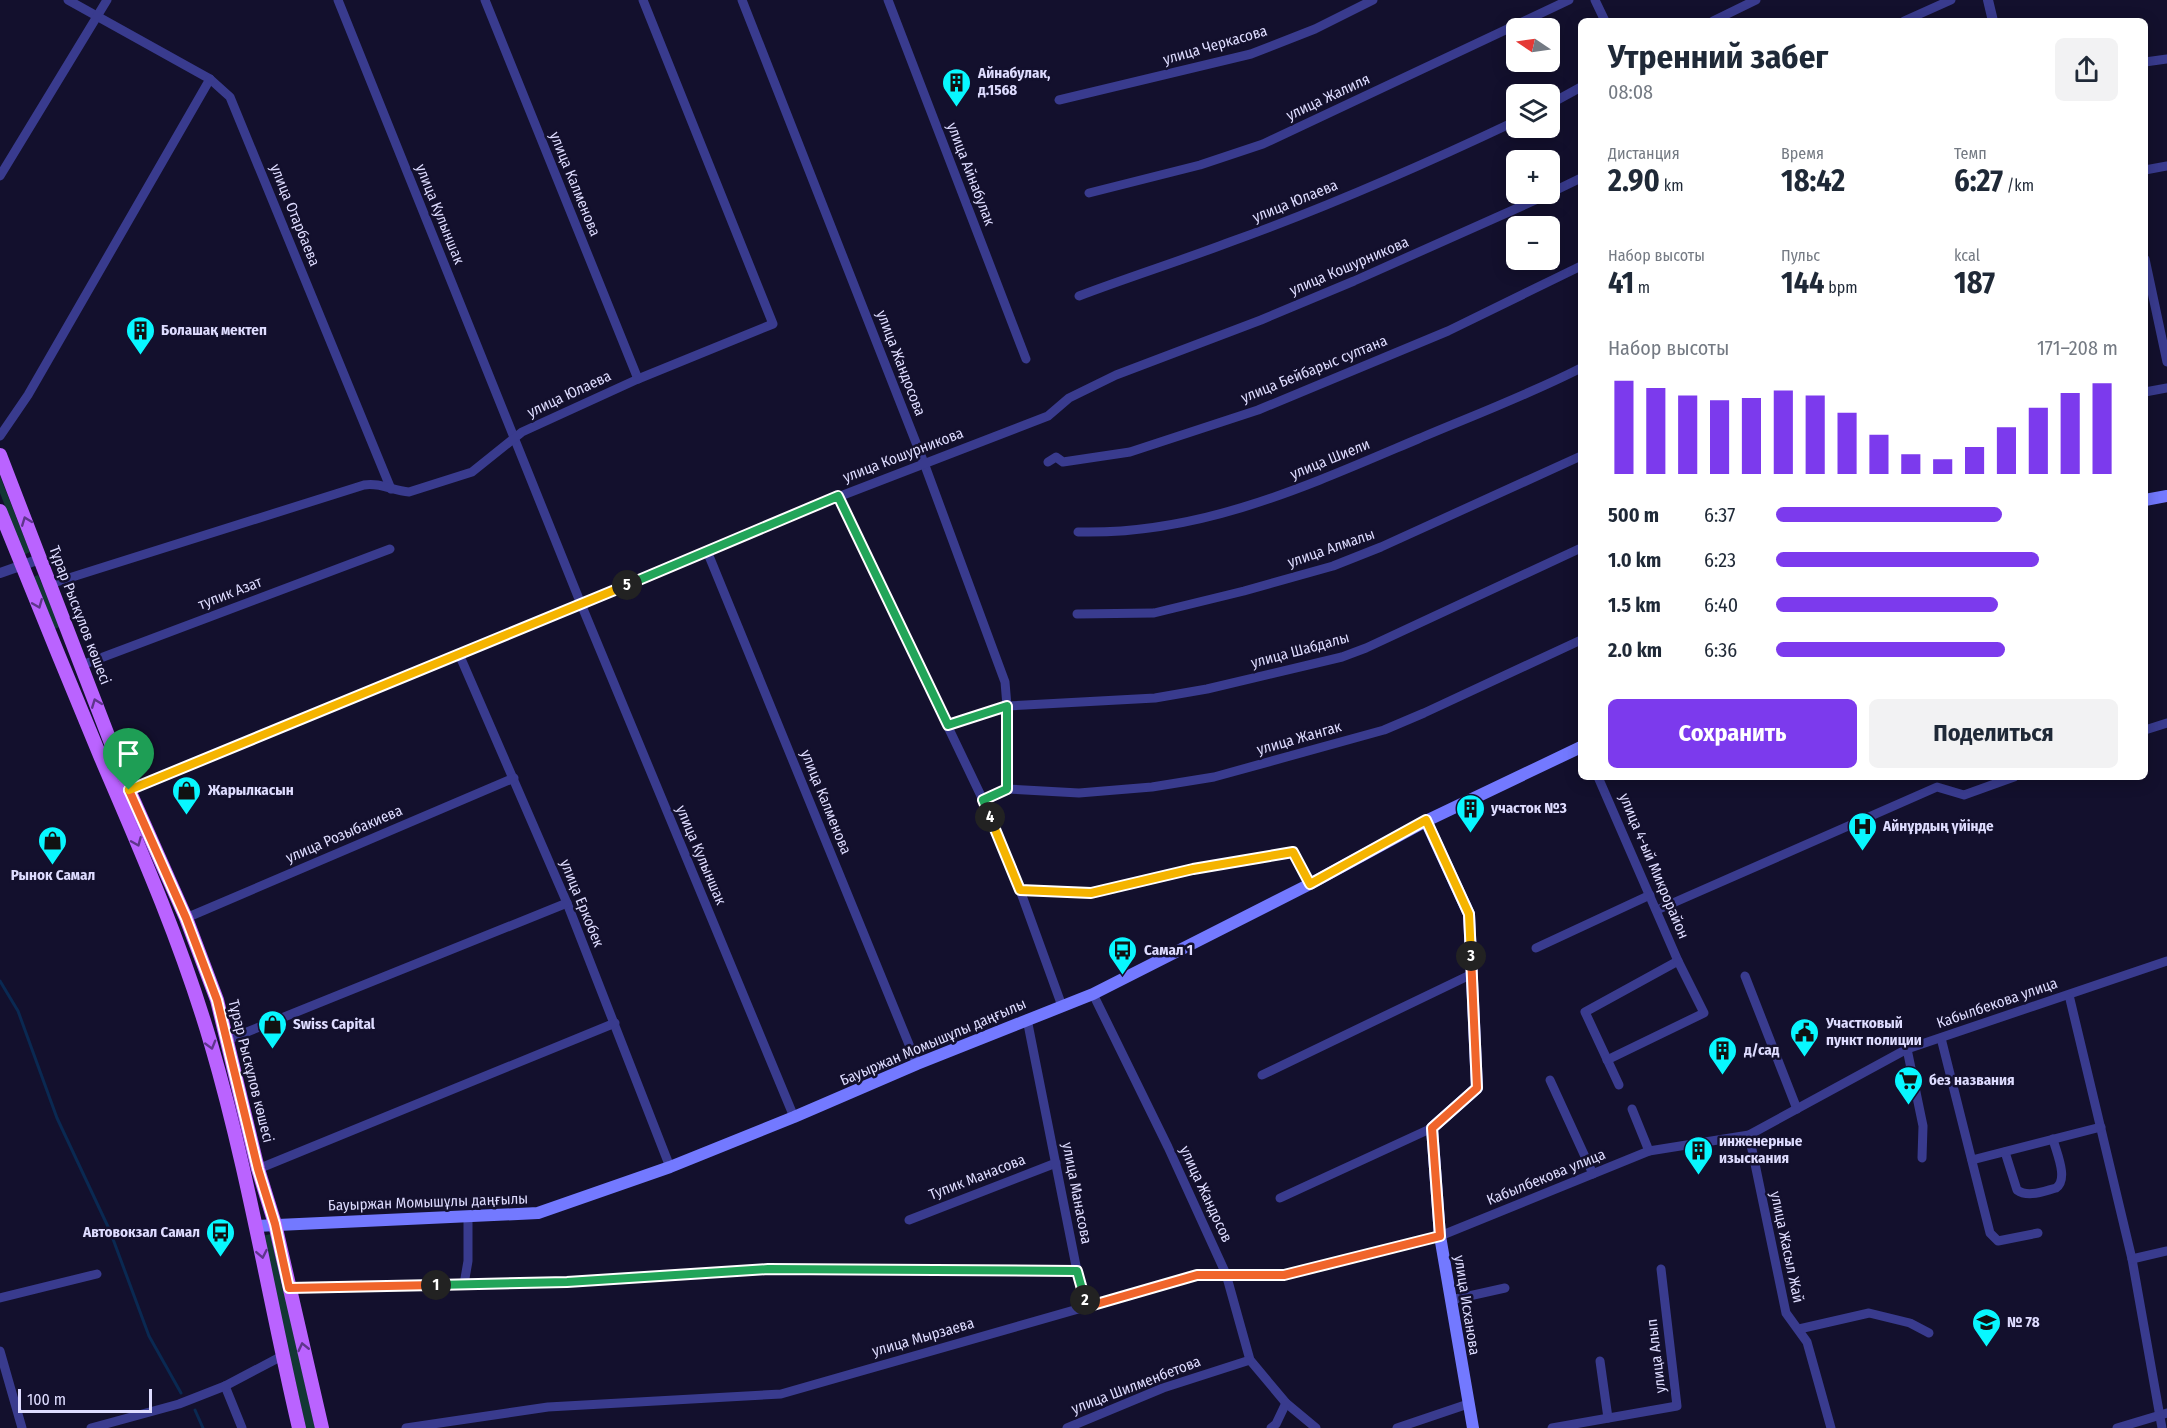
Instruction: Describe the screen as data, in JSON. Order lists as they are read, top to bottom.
{
  "streets": {
    "main road": ["Тұрар Рыскұлов көшесі", "Бауыржан Момышұлы даңғылы", "улица Исханова"],
    "street": [
      "улица Черкасова",
      "улица Жалиля",
      "улица Айнабулак",
      "улица Калменова",
      "улица Юлаева",
      "улица Кулыншак",
      "улица Отарбаева",
      "улица Кошурникова",
      "улица Жандосова",
      "улица Бейбарыс султана",
      "улица Шиели",
      "улица Алмалы",
      "тупик Азат",
      "улица Шабдалы",
      "улица Жангак",
      "улица Розыбакиева",
      "улица 4-ый Микрорайон",
      "улица Еркобек",
      "Кабылбекова улица",
      "Тупик Манасова",
      "улица Манасова",
      "улица Жандосов",
      "улица Жасыл Жай",
      "улица Мырзаева",
      "улица Алып",
      "улица Шилменбетова"
    ]
  },
  "crossings": [
    ["улица Калменова", "улица Юлаева"],
    ["улица Калменова", "улица Кошурникова"],
    ["улица Калменова", "Бауыржан Момышұлы даңғылы"],
    ["улица Юлаева", "улица Кулыншак"],
    ["улица Юлаева", "улица Отарбаева"],
    ["улица Юлаева", "Тұрар Рыскұлов көшесі"],
    ["улица Кулыншак", "улица Кошурникова"],
    ["улица Кулыншак", "Бауыржан Момышұлы даңғылы"],
    ["улица Кошурникова", "улица Жандосова"],
    ["улица Кошурникова", "Тұрар Рыскұлов көшесі"],
    ["улица Кошурникова", "улица Еркобек"],
    ["улица Жандосова", "улица Шабдалы"],
    ["улица Жандосова", "улица Жангак"],
    ["тупик Азат", "Тұрар Рыскұлов көшесі"],
    ["Тұрар Рыскұлов көшесі", "улица Розыбакиева"],
    ["Тұрар Рыскұлов көшесі", "Бауыржан Момышұлы даңғылы"],
    ["улица Розыбакиева", "улица Еркобек"],
    ["улица Еркобек", "Бауыржан Момышұлы даңғылы"],
    ["Кабылбекова улица", "улица Жасыл Жай"],
    ["Кабылбекова улица", "улица Исханова"],
    ["Кабылбекова улица", "улица Мырзаева"],
    ["Бауыржан Момышұлы даңғылы", "улица Манасова"],
    ["Бауыржан Момышұлы даңғылы", "улица Жандосов"],
    ["Тупик Манасова", "улица Манасова"],
    ["улица Манасова", "улица Мырзаева"],
    ["улица Жандосов", "улица Мырзаева"],
    ["улица Жандосов", "улица Шилменбетова"],
    ["улица Исханова", "улица Мырзаева"]
  ],
  "places": {
    "building": [
      "Айнабулак, д.1568",
      "Болашақ мектеп",
      "участок №3",
      "д/сад",
      "инженерные изыскания"
    ],
    "shop": ["Жарылкасын", "Рынок Самал", "Swiss Capital"],
    "hospital": ["Айнұрдың үйінде"],
    "bus stop": ["Самал 1", "Автовокзал Самал"],
    "public building": ["Участковый пункт полиции"],
    "supermarket": ["без названия"],
    "school or university": ["№ 78"]
  },
  "scale_bar": "100 m",
  "north": "left",
  "page": {
    "map_buttons": ["+", "−"],
    "heading": ["Утренний забег", "08:08"],
    "stats": [
      ["Дистанция", "2.90 km"],
      ["Время", "18:42"],
      ["Темп", "6:27 /km"],
      ["Набор высоты", "41 m"],
      ["Пульс", "144 bpm"],
      ["kcal", "187"]
    ],
    "chart": ["Набор высоты", "171–208 m"],
    "list": [
      {
        "name": "500 m",
        "note": "6:37"
      },
      {
        "name": "1.0 km",
        "note": "6:23"
      },
      {
        "name": "1.5 km",
        "note": "6:40"
      },
      {
        "name": "2.0 km",
        "note": "6:36"
      }
    ],
    "pins": [
      "5",
      "4",
      "3",
      "1",
      "2"
    ],
    "buttons": ["Сохранить", "Поделиться"],
    "scale": "100 m"
  }
}
